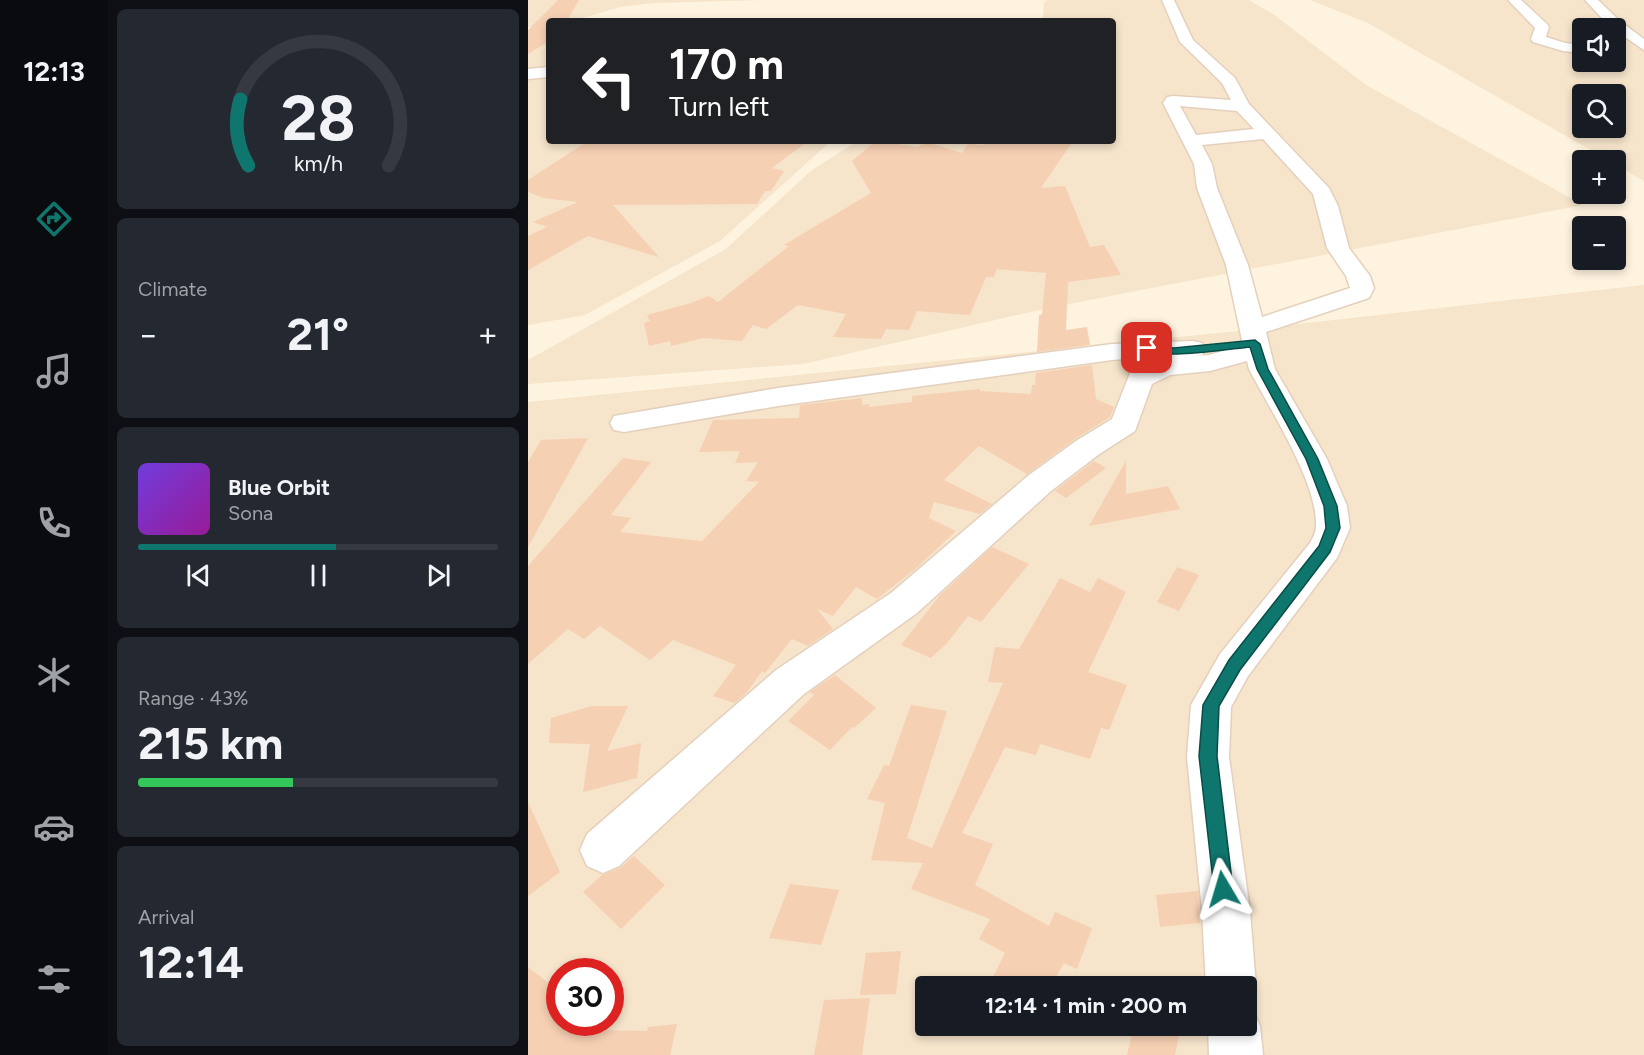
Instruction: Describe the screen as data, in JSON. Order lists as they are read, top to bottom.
{
  "page": {
    "tabs": "12:13",
    "map_buttons": ["+", "−"],
    "turn": ["170 m", "Turn left"],
    "tile": [
      "Climate",
      ["Range · 43%", "215 km"],
      ["Arrival", "12:14"]
    ],
    "heat": ["−", "21°", "+"],
    "song": ["Blue Orbit", "Sona"],
    "limit": "30",
    "trip": "12:14 · 1 min · 200 m",
    "gauge": ["28", "km/h"]
  }
}
